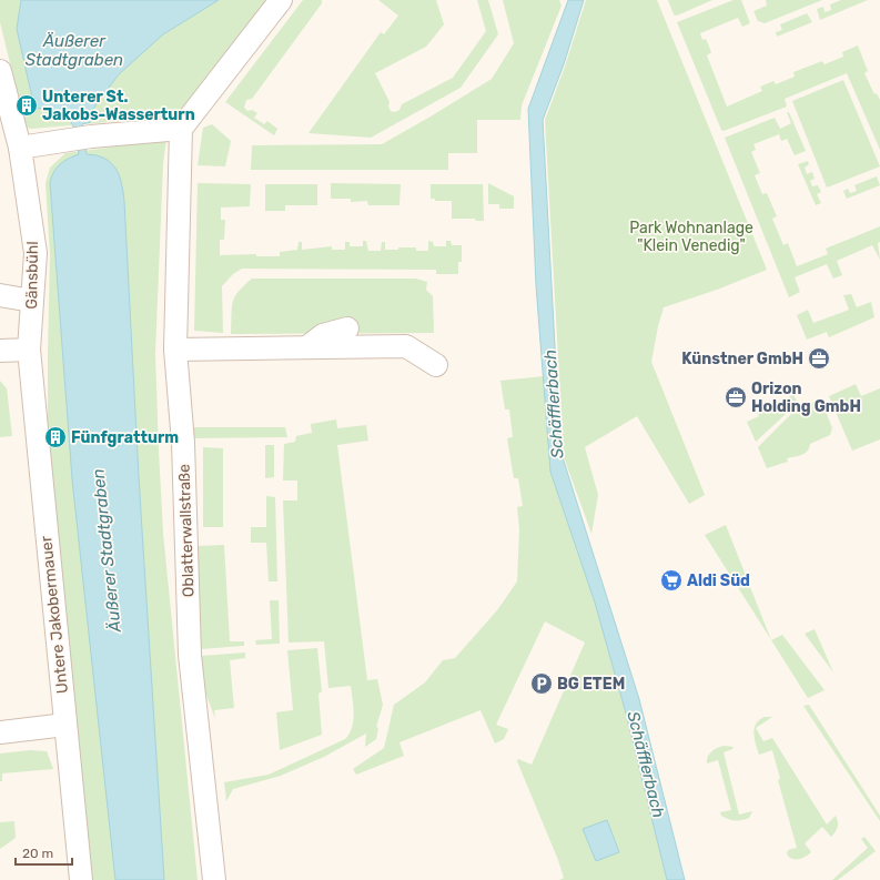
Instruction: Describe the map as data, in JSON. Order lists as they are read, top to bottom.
{
  "streets": {
    "street": ["Gänsbühl", "Oblatterwallstraße", "Untere Jakobermauer"]
  },
  "crossings": [
    ["Gänsbühl", "Untere Jakobermauer"]
  ],
  "water": ["Äußerer Stadtgraben", "Schäfflerbach"],
  "parks": ["Park Wohnanlage \"Klein Venedig\""],
  "places": {
    "building": ["Unterer St. Jakobs-Wasserturn", "Fünfgratturm"],
    "office": ["Künstner GmbH", "Orizon Holding GmbH"],
    "supermarket": ["Aldi Süd"],
    "parking": ["BG ETEM"]
  },
  "scale_bar": "20 m"
}
